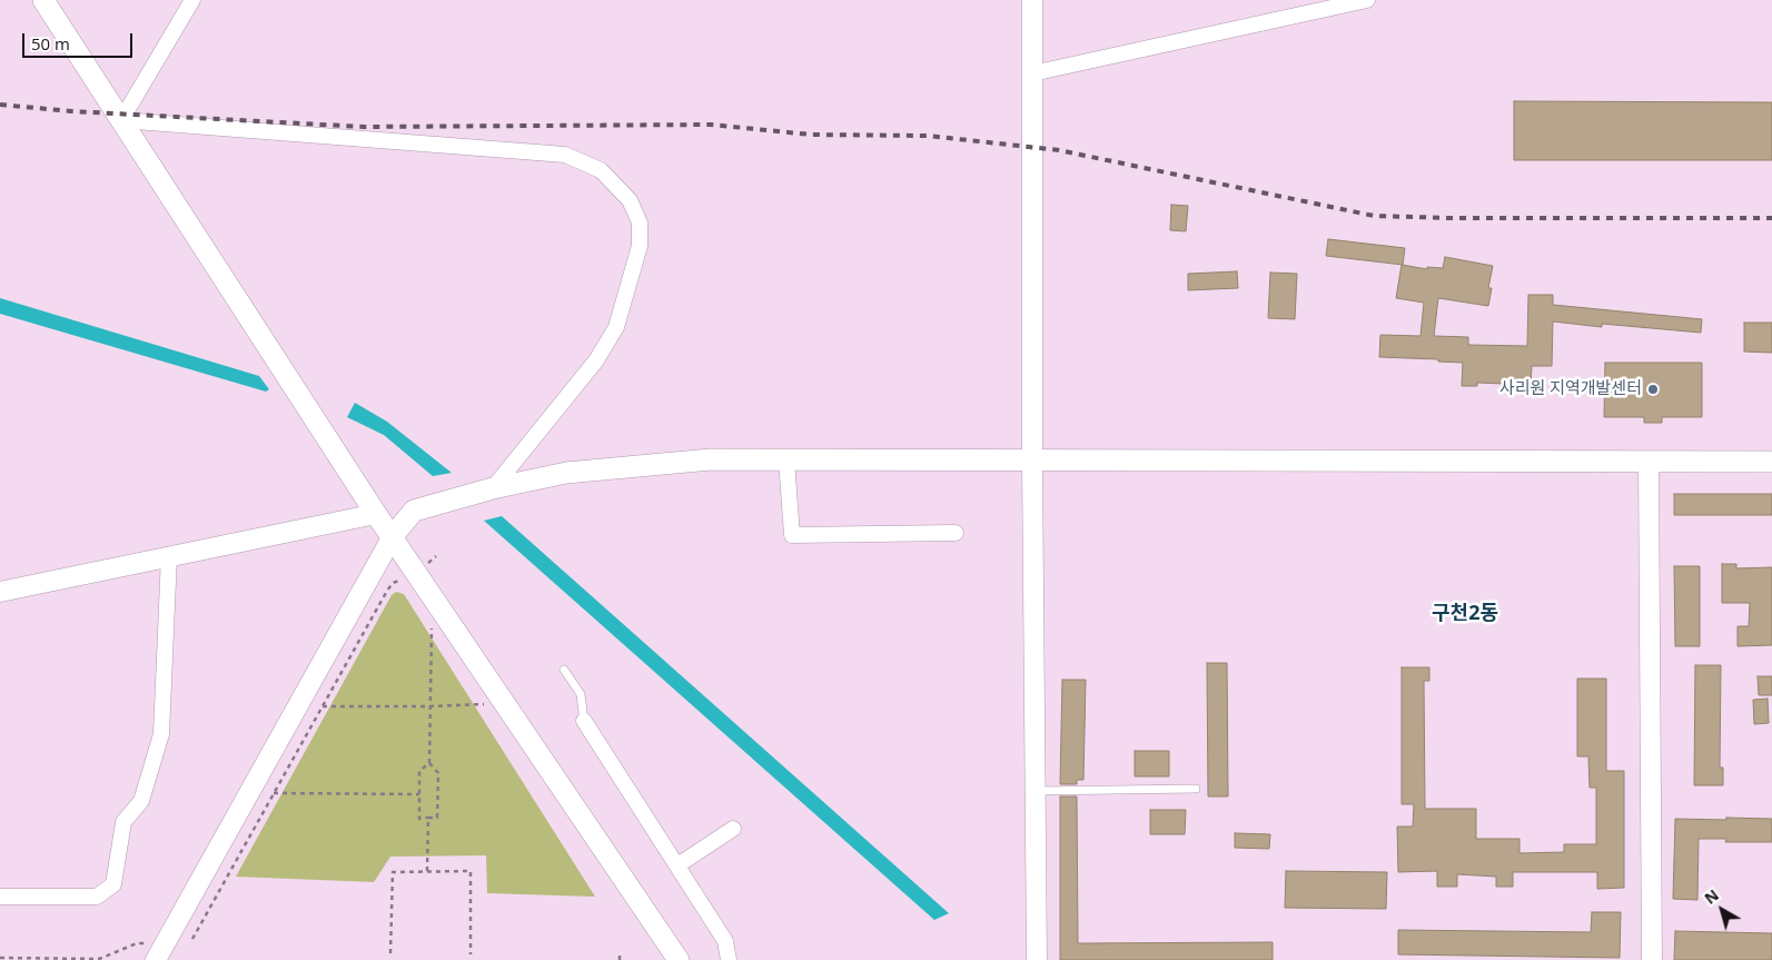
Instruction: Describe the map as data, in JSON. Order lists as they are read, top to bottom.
{
  "districts": ["구천2동"],
  "places": ["사리원 지역개발센터"],
  "scale_bar": "50 m",
  "north": "top left"
}
